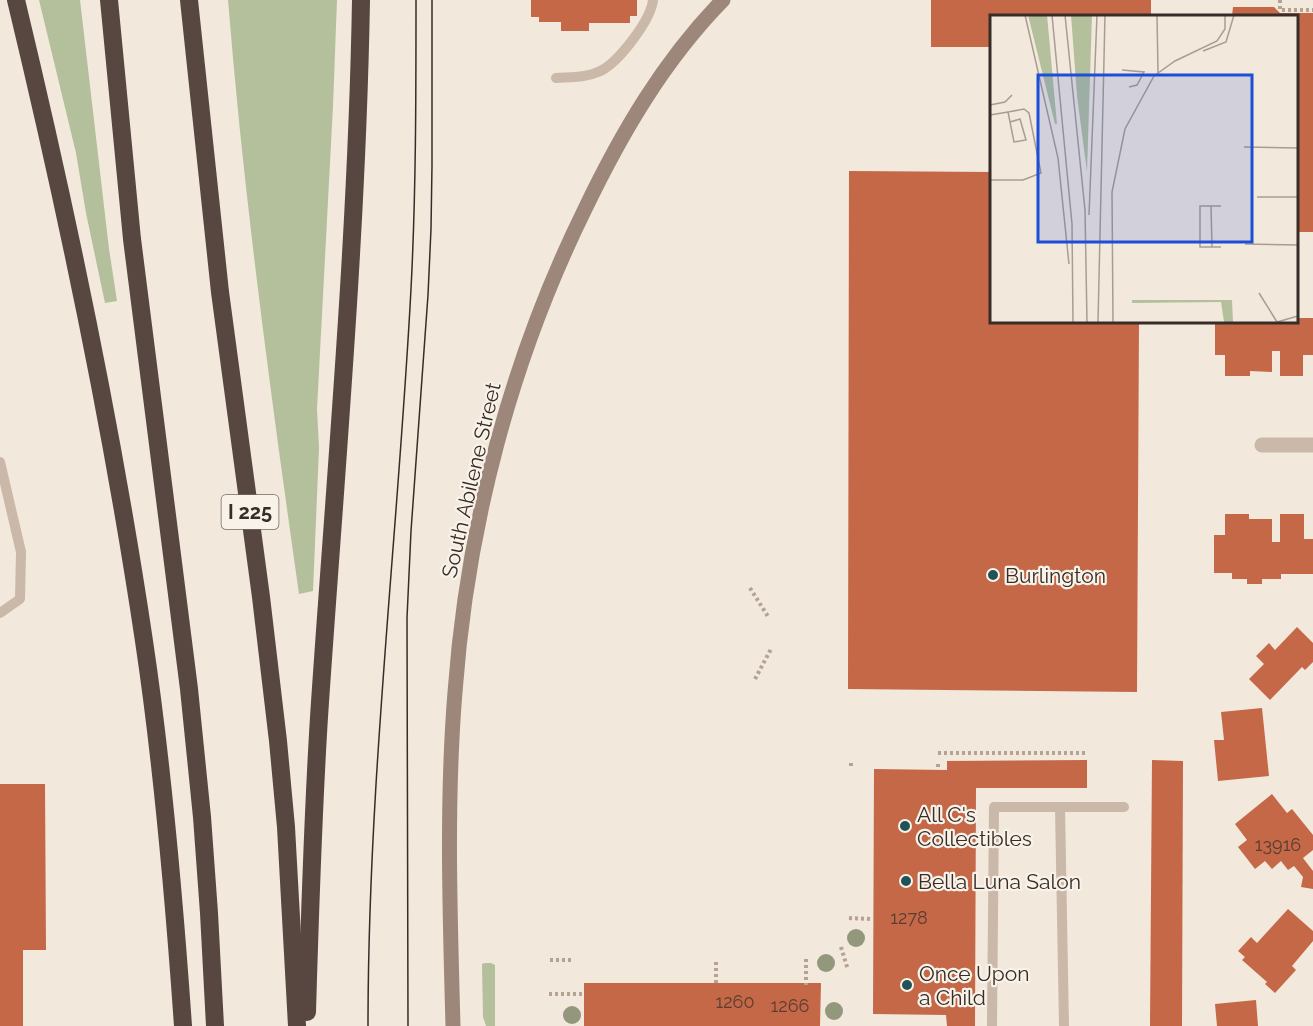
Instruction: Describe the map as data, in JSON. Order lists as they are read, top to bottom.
{
  "streets": {
    "highway": ["I 225"],
    "street": ["South Abilene Street"]
  },
  "places": [
    "Burlington",
    "All C's Collectibles",
    "Bella Luna Salon",
    "Once Upon a Child"
  ],
  "house_numbers": [
    "13916",
    "1278",
    "1260",
    "1266"
  ]
}
